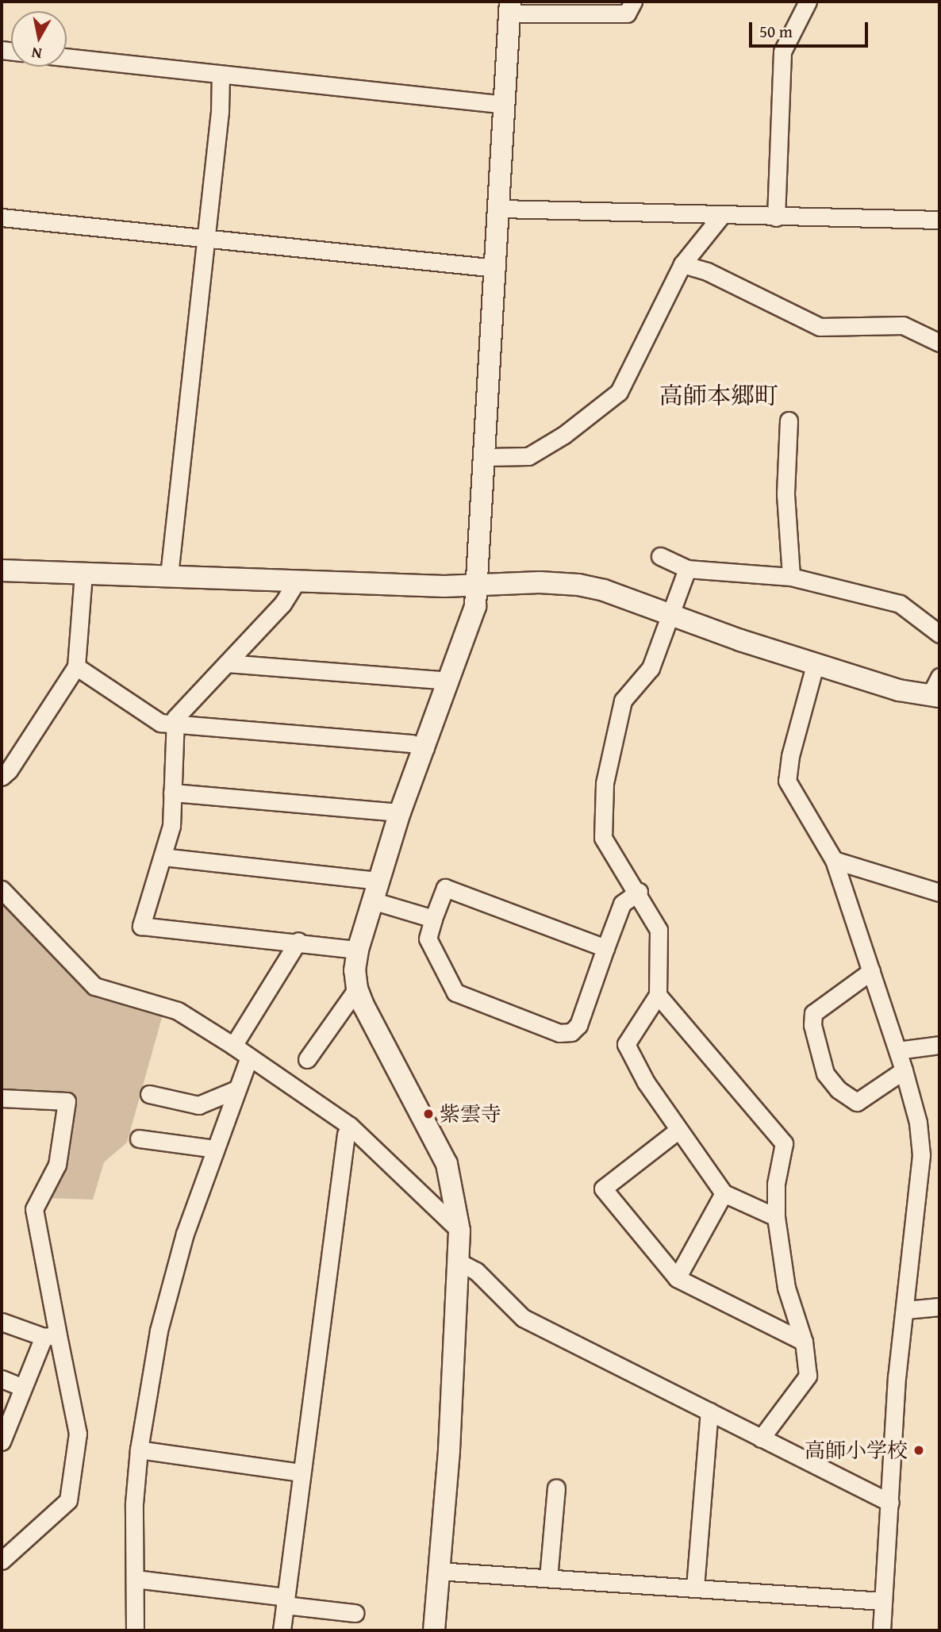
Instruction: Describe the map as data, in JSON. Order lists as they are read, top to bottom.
{
  "districts": ["高師本郷町"],
  "places": ["紫雲寺", "高師小学校"],
  "scale_bar": "50 m",
  "north": "bottom"
}
